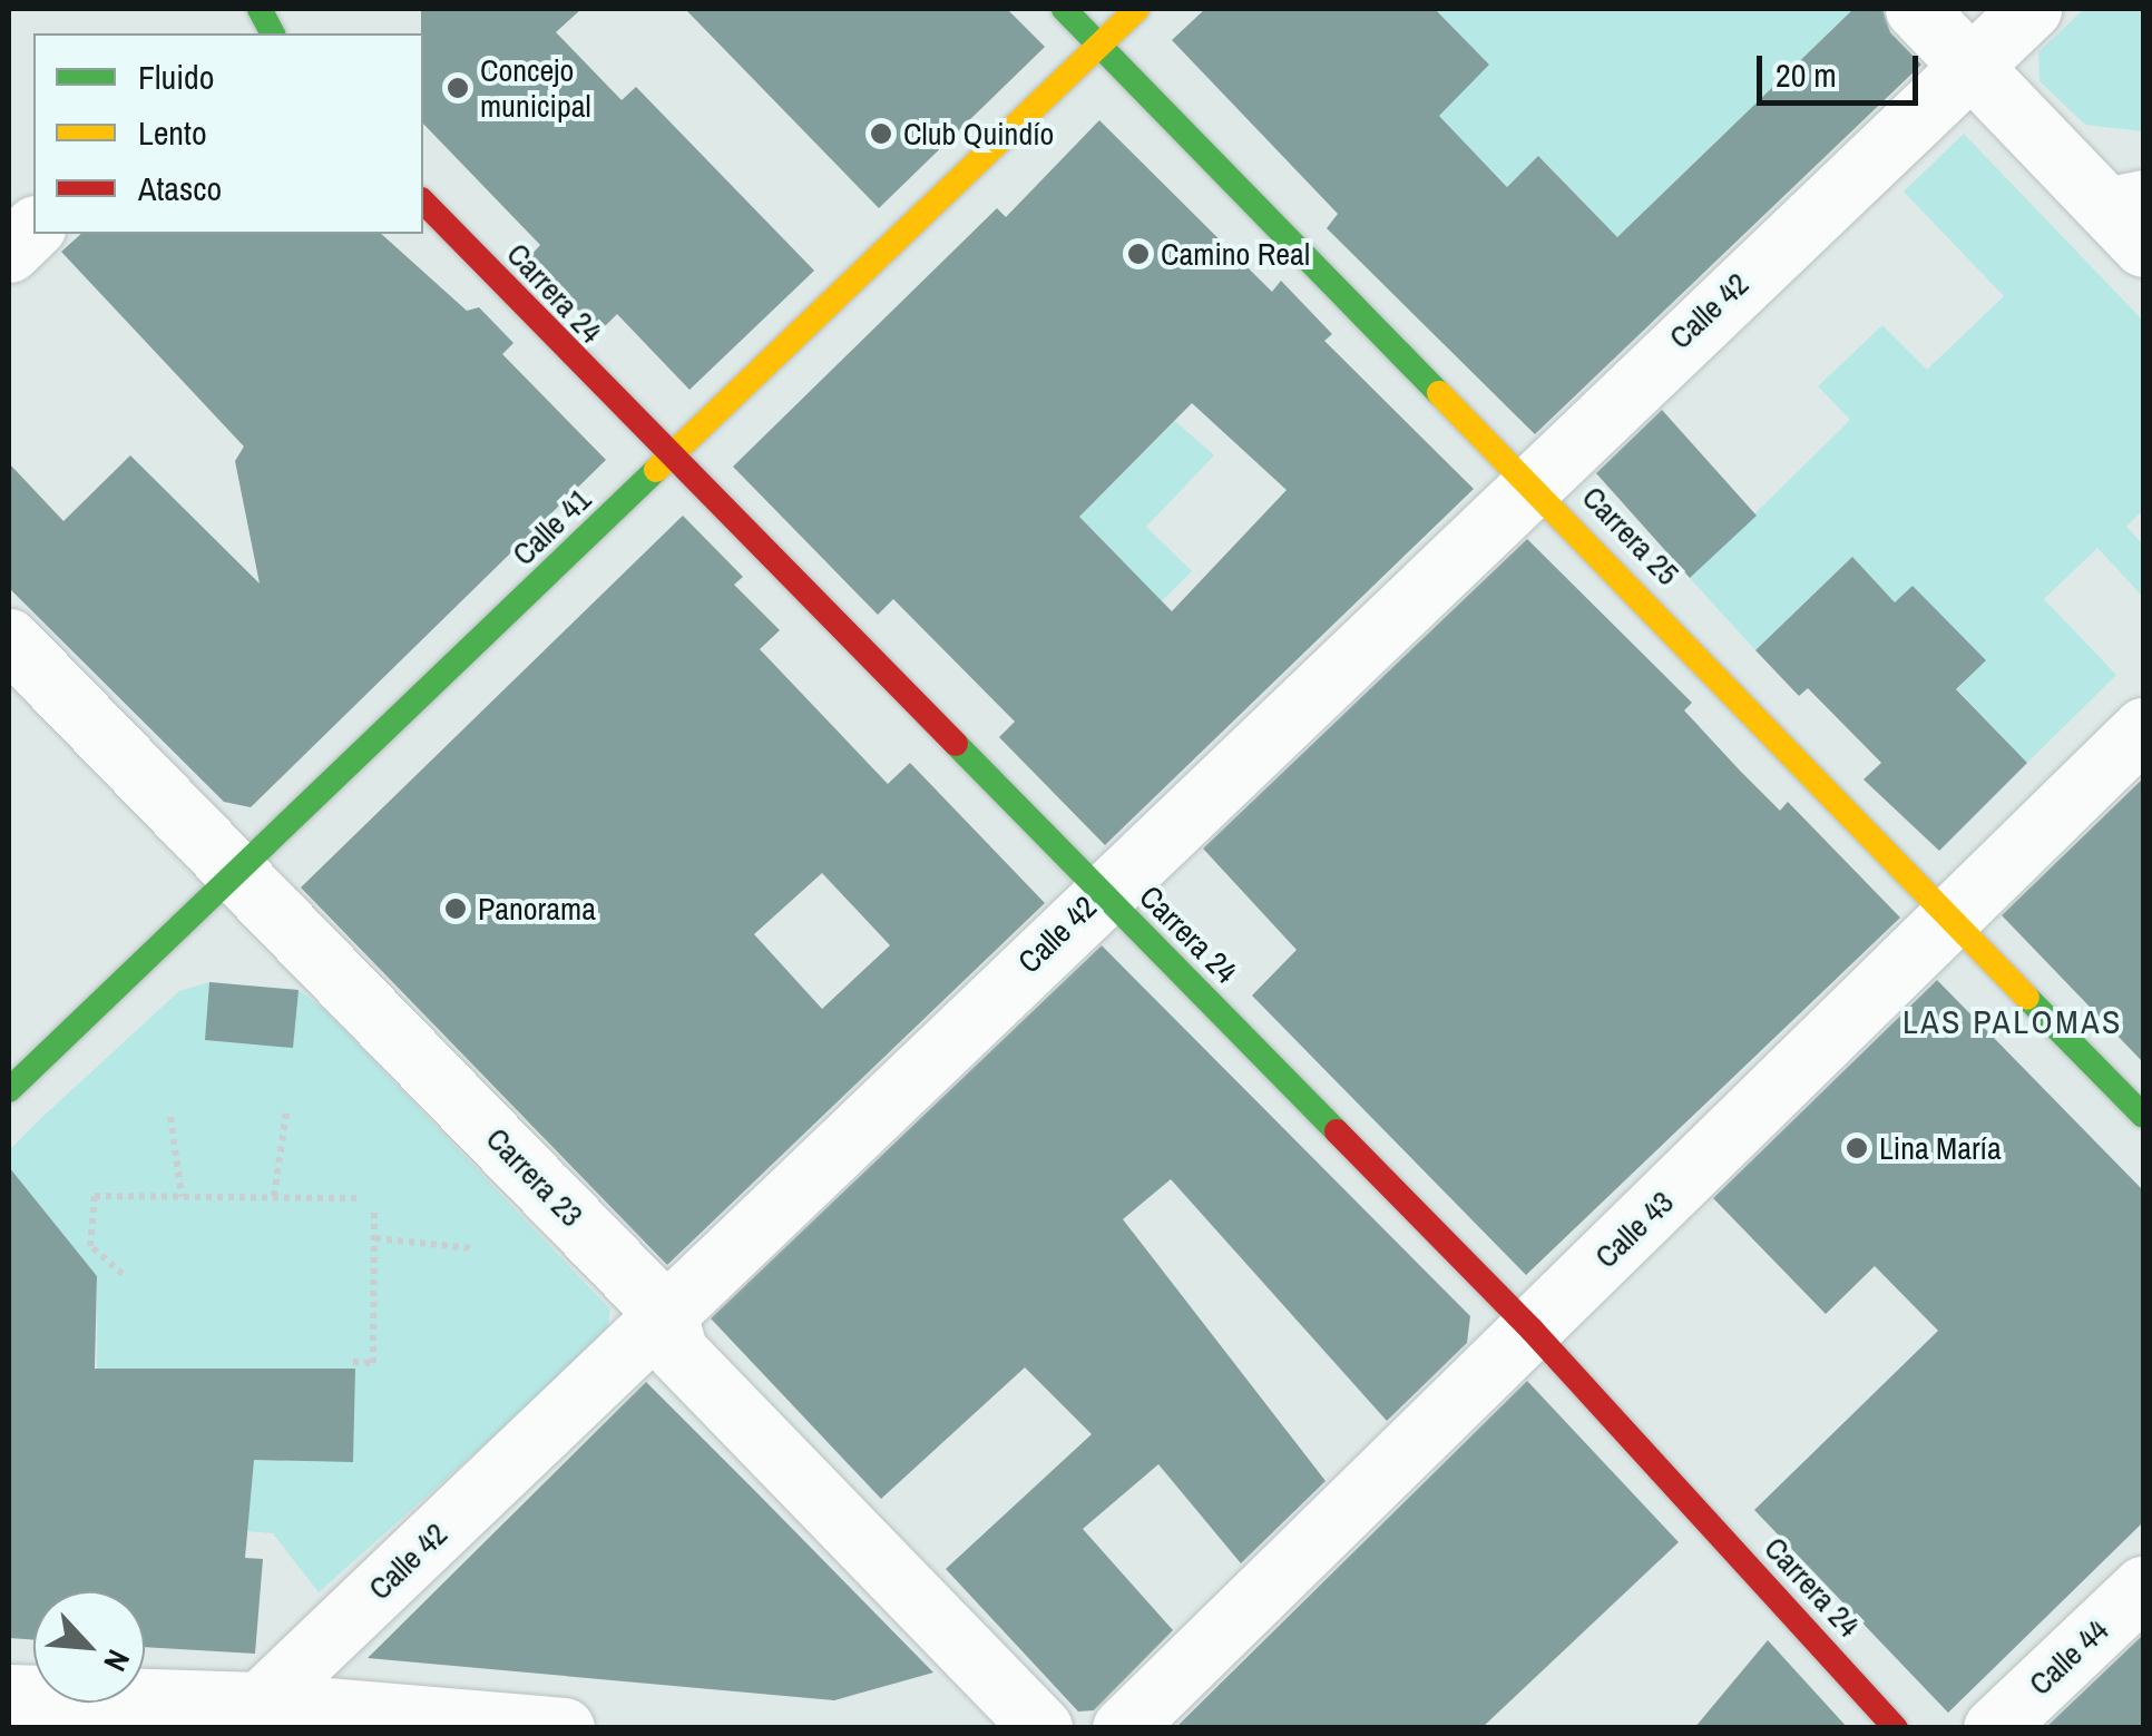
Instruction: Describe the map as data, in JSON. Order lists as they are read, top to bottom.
{
  "streets": {
    "main road": ["Carrera 24", "Calle 41", "Carrera 25"],
    "street": [
      "Calle 42",
      "Carrera 23",
      "Calle 43",
      "Calle 44"
    ]
  },
  "crossings": [
    ["Carrera 24", "Calle 42"],
    ["Carrera 24", "Calle 41"],
    ["Carrera 24", "Calle 43"],
    ["Calle 42", "Carrera 25"],
    ["Calle 42", "Carrera 23"],
    ["Calle 41", "Carrera 25"],
    ["Calle 41", "Carrera 23"],
    ["Carrera 25", "Calle 43"]
  ],
  "districts": ["LAS PALOMAS"],
  "places": [
    "Concejo municipal",
    "Club Quindío",
    "Camino Real",
    "Panorama",
    "Lina María"
  ],
  "legend": ["Fluido", "Lento", "Atasco"],
  "scale_bar": "20 m",
  "north": "bottom right"
}
